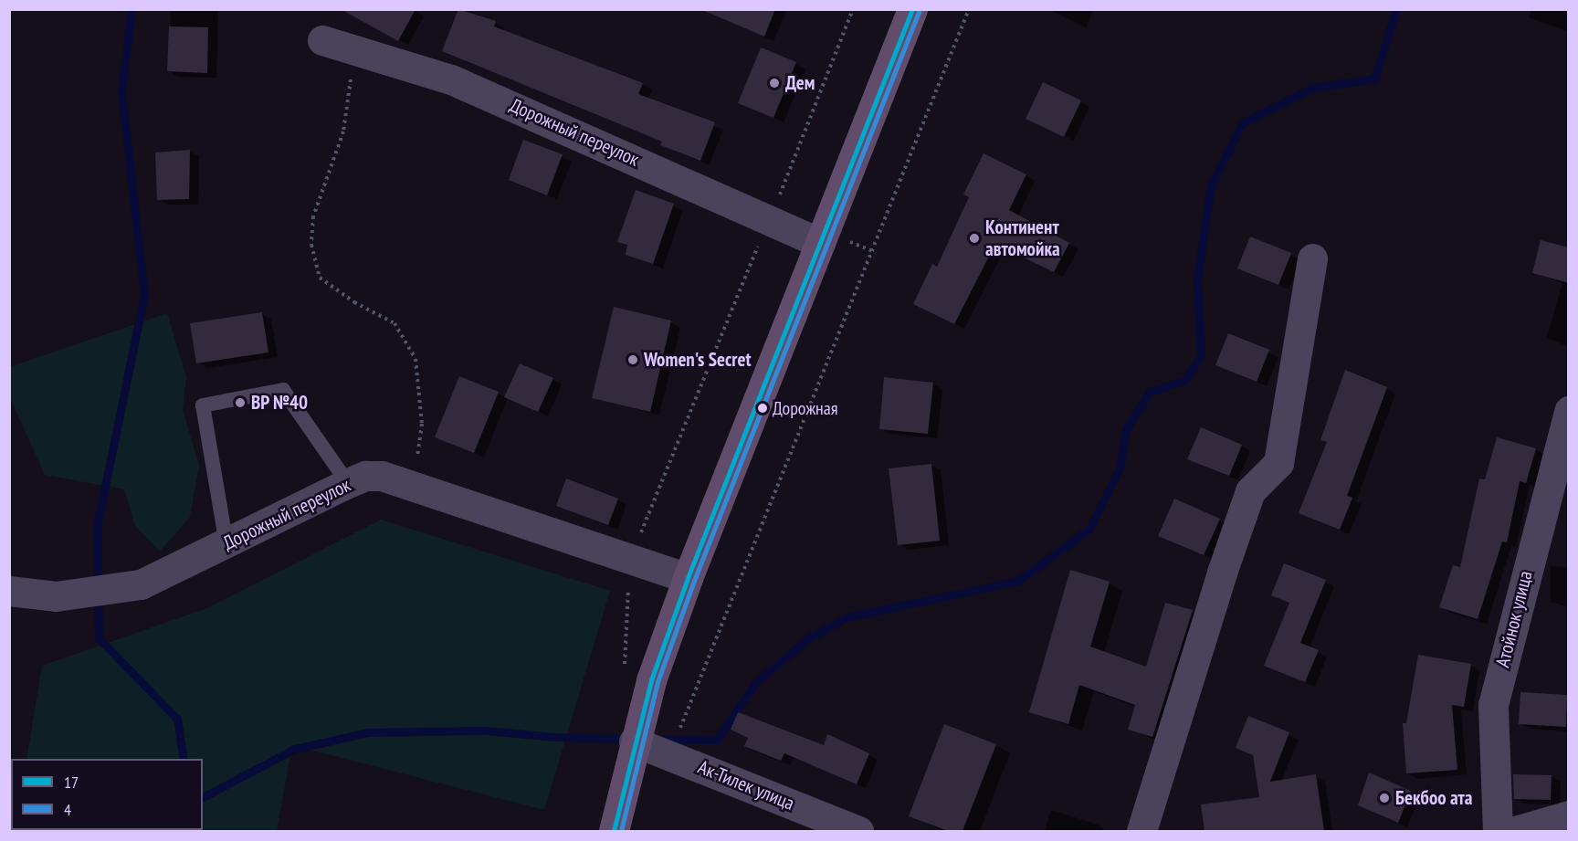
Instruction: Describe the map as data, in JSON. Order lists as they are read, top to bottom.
{
  "streets": {
    "street": ["Дорожный переулок", "Атойнок улица", "Ак-Тилек улица"]
  },
  "places": [
    "Дем",
    "Континент автомойка",
    "Women's Secret",
    "BP №40",
    "Дорожная",
    "Бекбоо ата"
  ],
  "lines": ["transit line 17", "transit line 4"],
  "legend": ["17", "4"]
}
